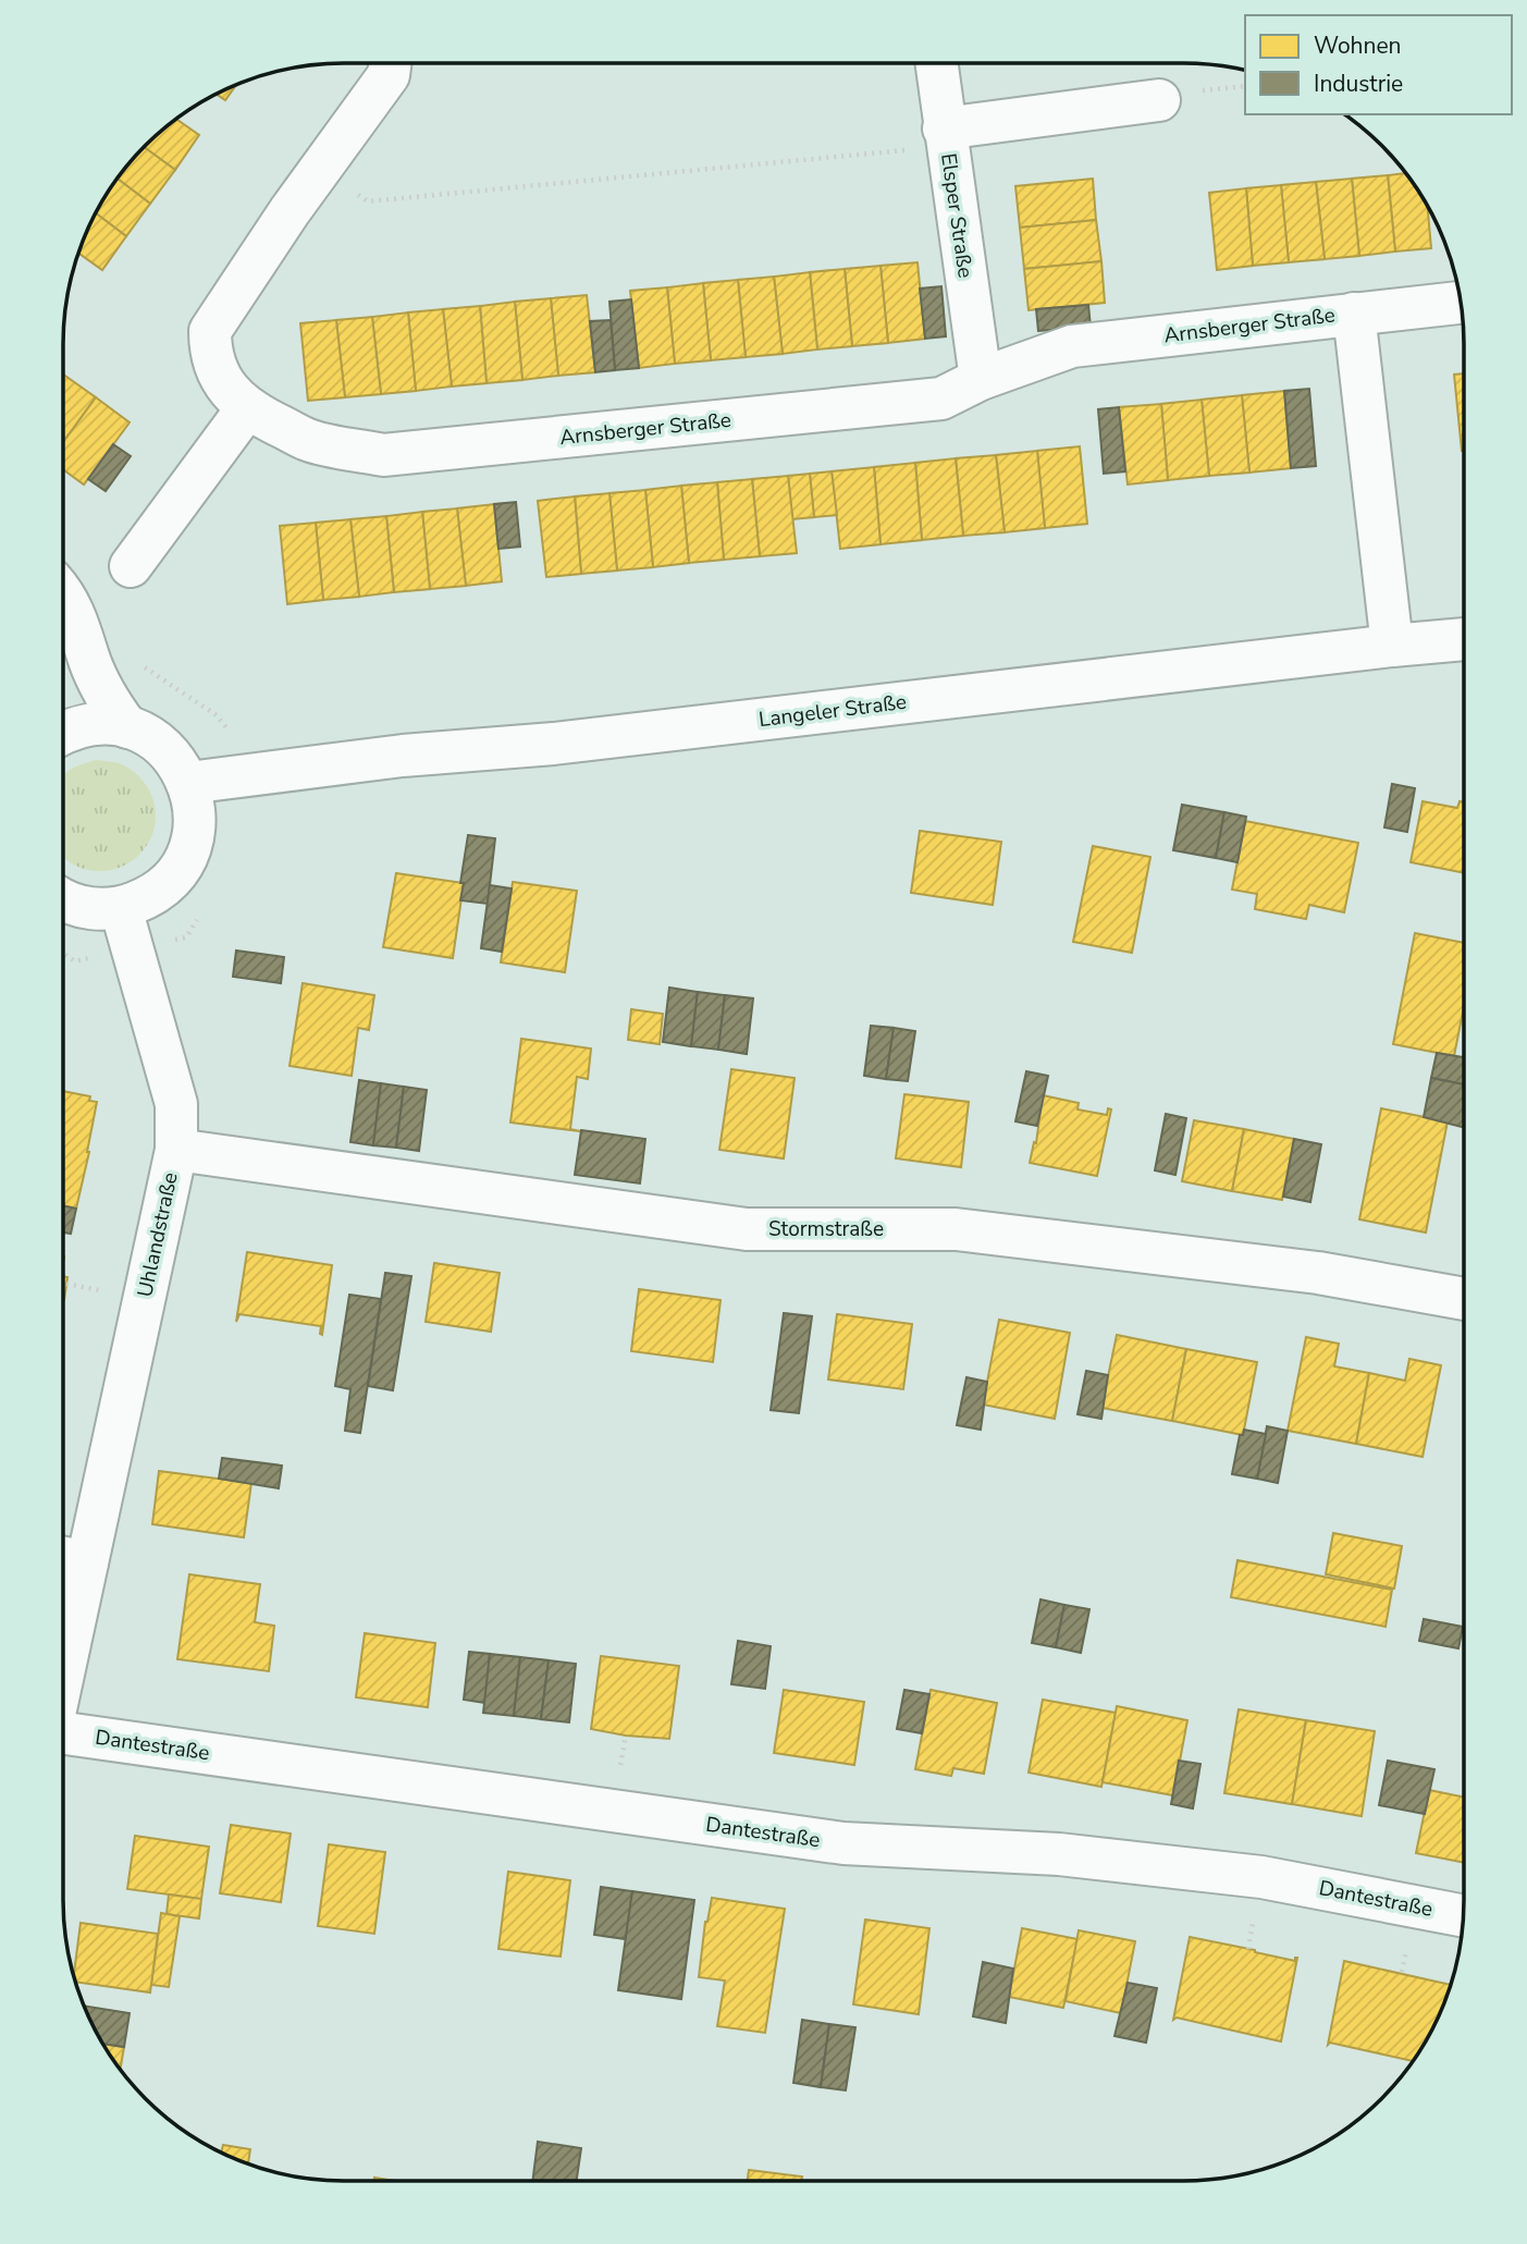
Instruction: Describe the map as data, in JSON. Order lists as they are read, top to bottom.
{
  "streets": {
    "street": [
      "Elsper Straße",
      "Arnsberger Straße",
      "Langeler Straße",
      "Stormstraße",
      "Uhlandstraße",
      "Dantestraße"
    ]
  },
  "crossings": [
    ["Elsper Straße", "Arnsberger Straße"],
    ["Stormstraße", "Uhlandstraße"]
  ],
  "legend": ["Wohnen", "Industrie"]
}
